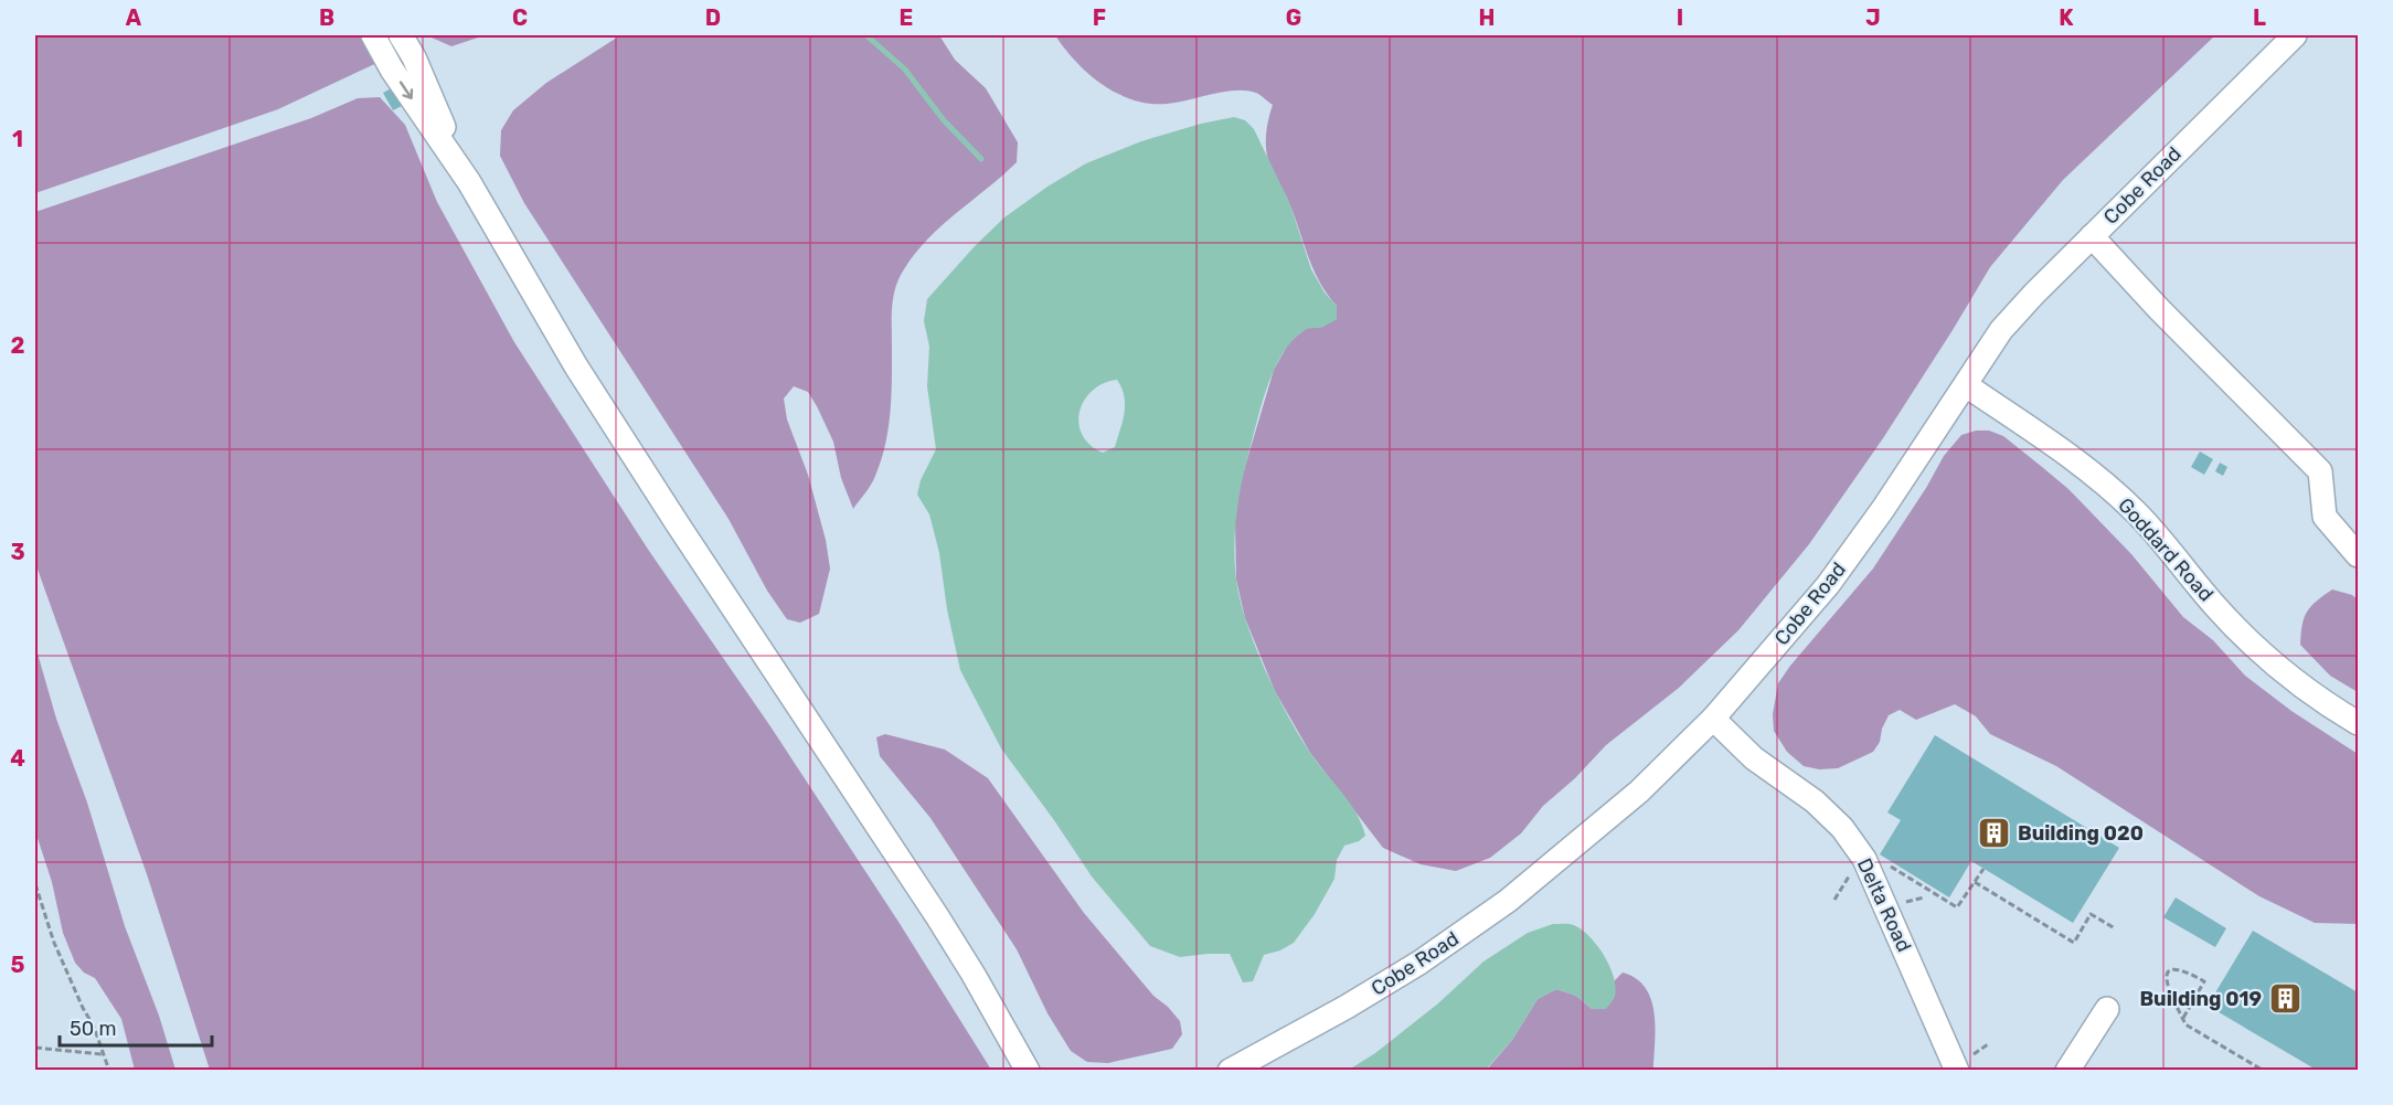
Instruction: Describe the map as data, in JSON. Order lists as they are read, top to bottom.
{
  "streets": {
    "street": ["Cobe Road", "Goddard Road", "Delta Road"]
  },
  "crossings": [
    ["Cobe Road", "Goddard Road"],
    ["Cobe Road", "Delta Road"]
  ],
  "places": {
    "building": ["Building 020", "Building 019"]
  },
  "scale_bar": "50 m",
  "grid": {
    "columns": [
      "A",
      "B",
      "C",
      "D",
      "E",
      "F",
      "G",
      "H",
      "I",
      "J",
      "K",
      "L"
    ],
    "rows": [
      "1",
      "2",
      "3",
      "4",
      "5"
    ]
  }
}
